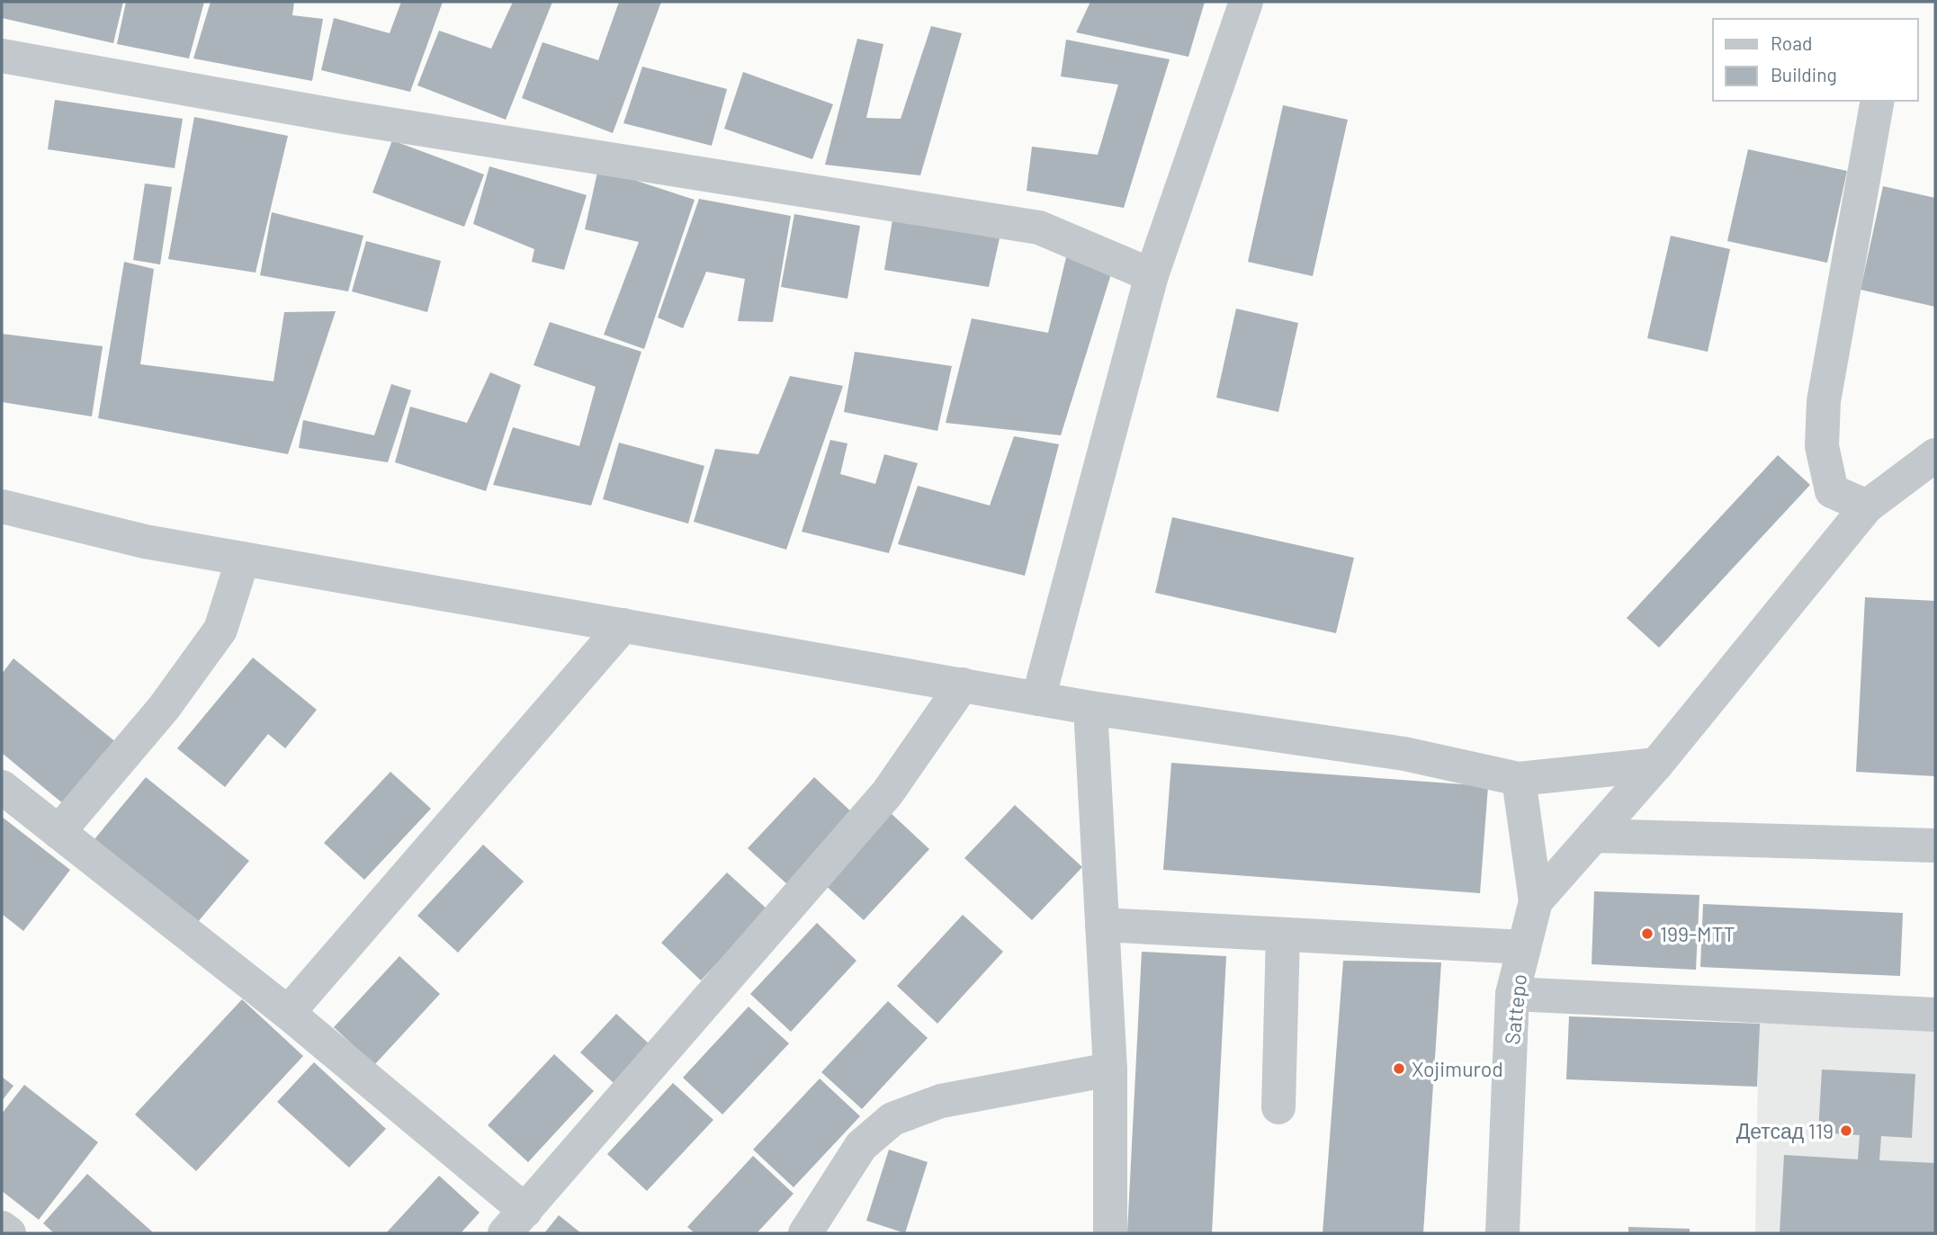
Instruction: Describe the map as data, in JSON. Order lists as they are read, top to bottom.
{
  "streets": {
    "street": ["Sattepo"]
  },
  "places": ["199-MTT", "Xojimurod", "Детсад 119"],
  "legend": ["Road", "Building"]
}
